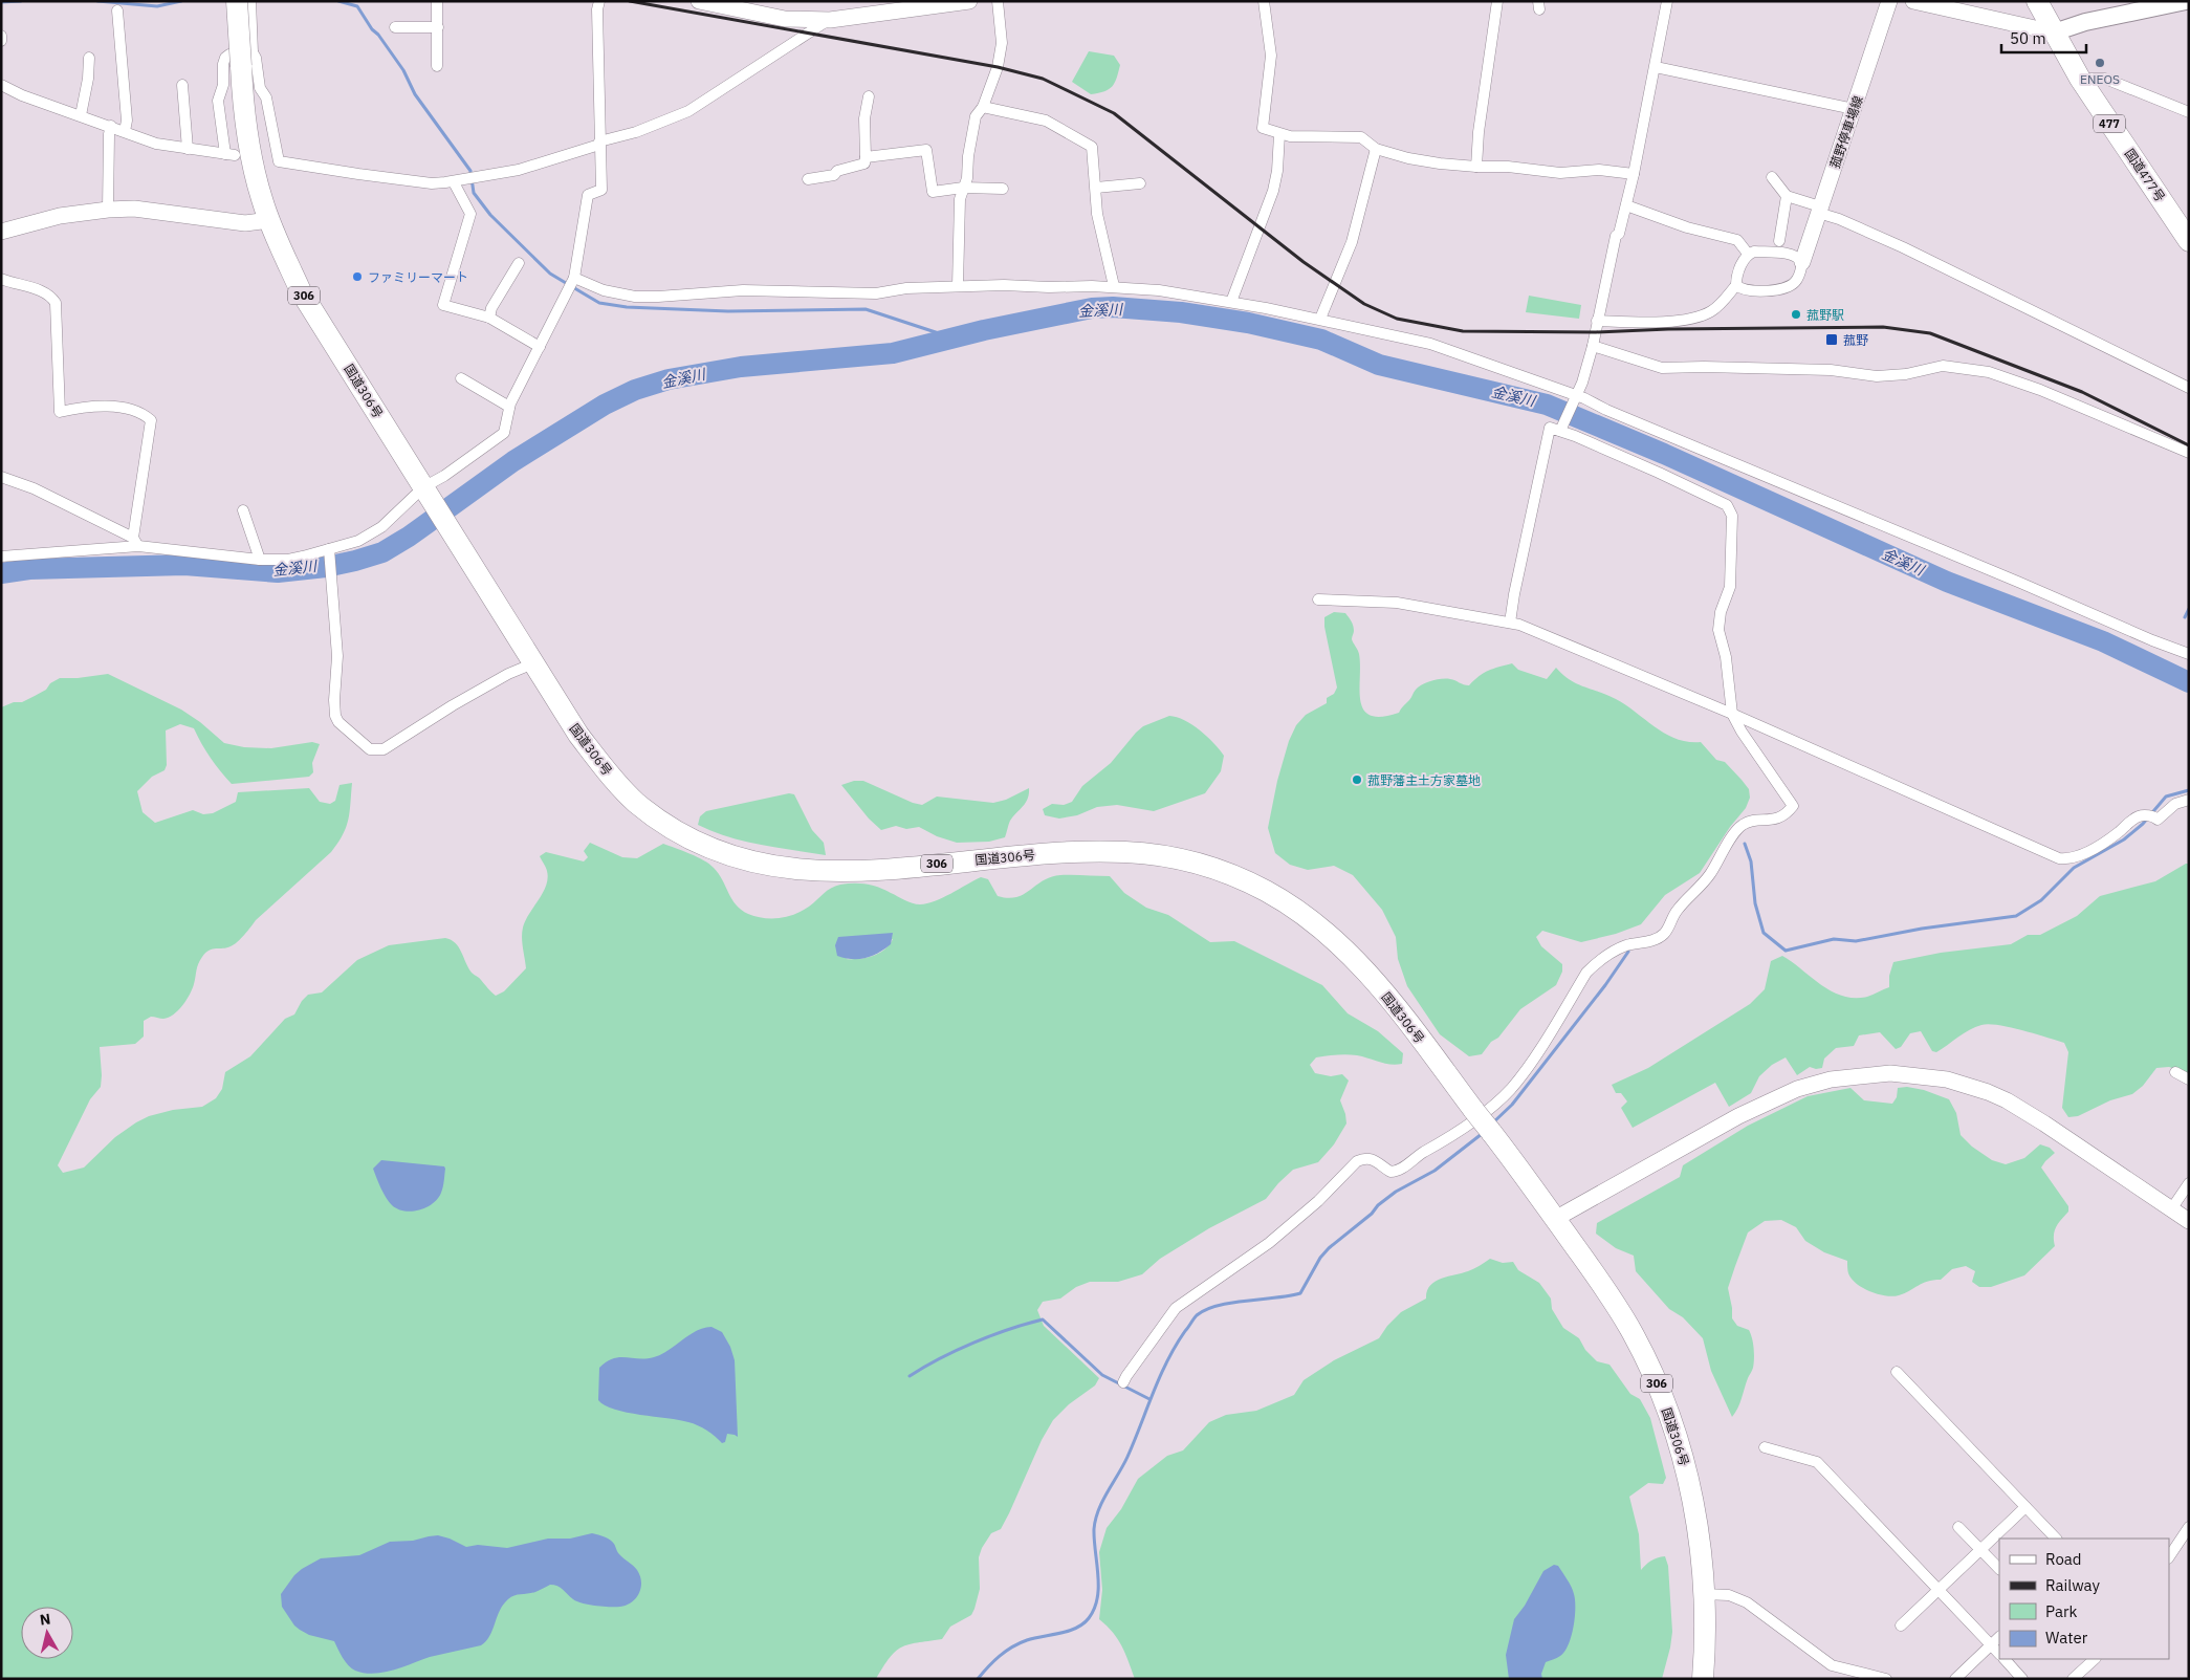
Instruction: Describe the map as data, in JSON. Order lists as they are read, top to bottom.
{
  "streets": {
    "highway": [
      "477",
      "国道477号",
      "306",
      "国道306号"
    ],
    "street": ["菰野停車場線"]
  },
  "water": ["金溪川"],
  "places": {
    "other": [
      "ENEOS",
      "ファミリーマート",
      "菰野駅",
      "菰野藩主土方家墓地"
    ],
    "transit": ["菰野"]
  },
  "legend": [
    "Road",
    "Railway",
    "Park",
    "Water"
  ],
  "scale_bar": "50 m",
  "north": "top"
}
